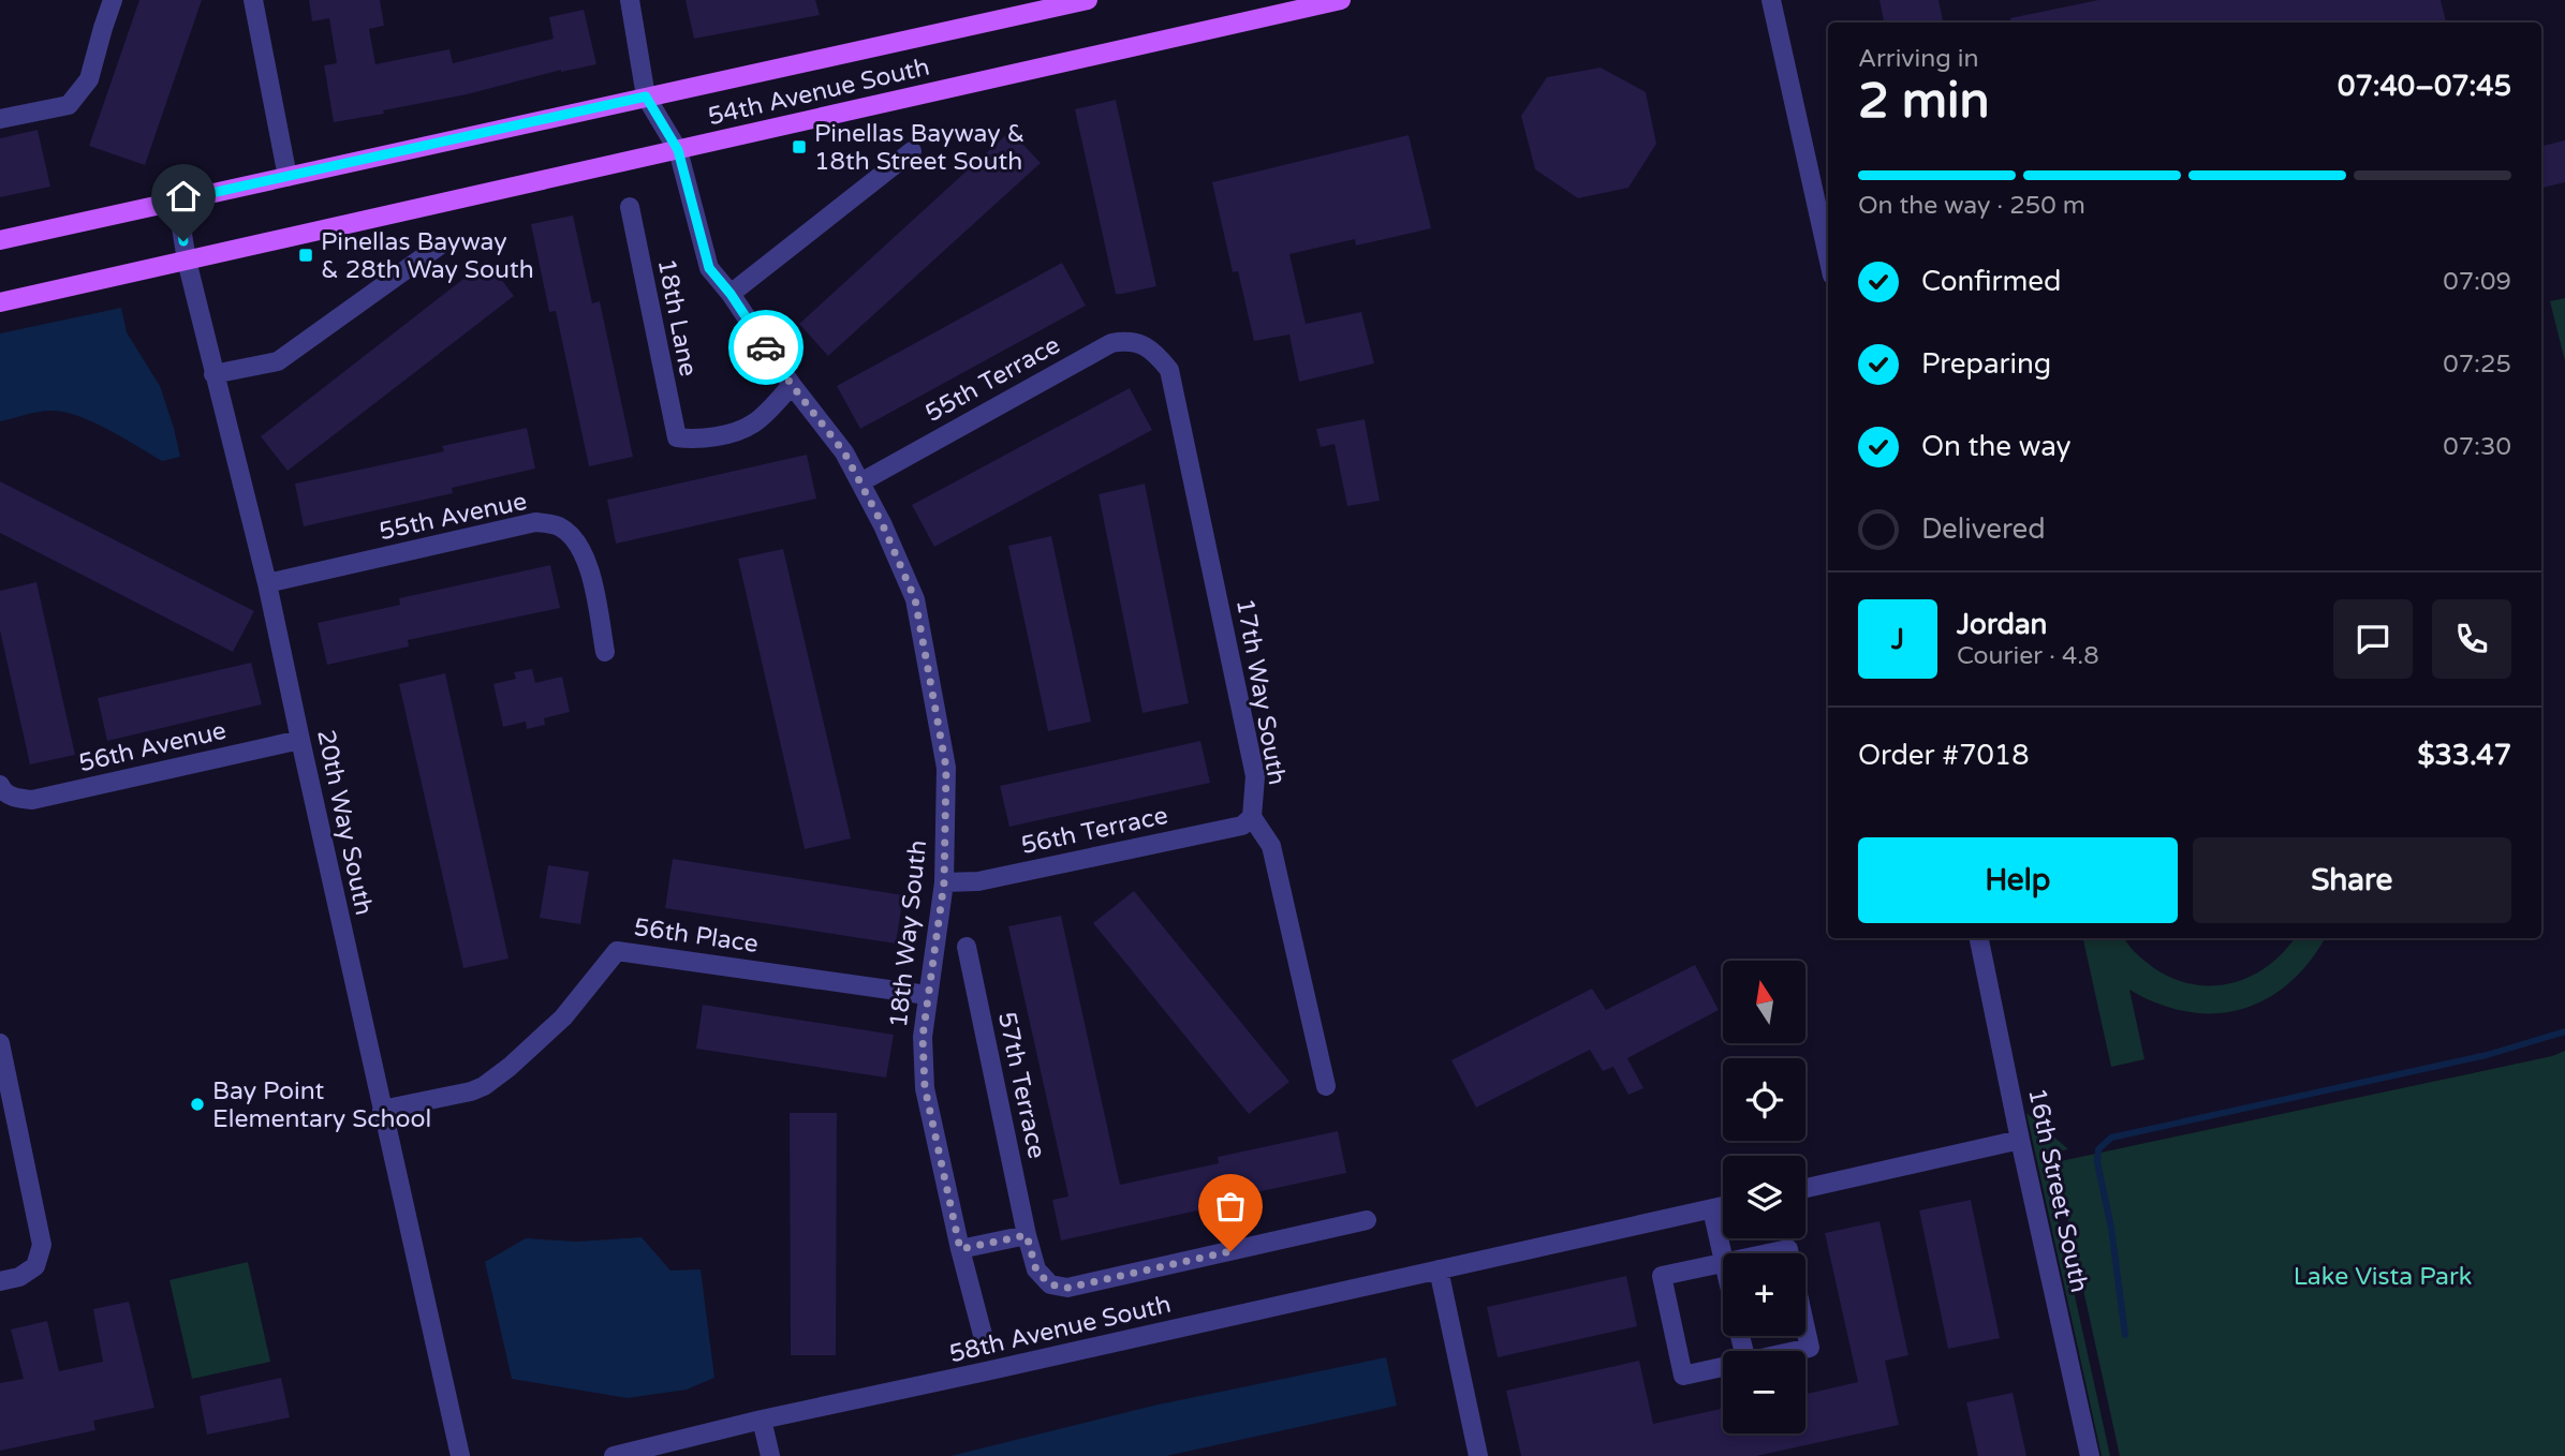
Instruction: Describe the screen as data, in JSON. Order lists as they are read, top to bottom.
{
  "streets": {
    "main road": ["54th Avenue South"],
    "street": [
      "18th Lane",
      "55th Terrace",
      "55th Avenue",
      "17th Way South",
      "56th Avenue",
      "20th Way South",
      "56th Terrace",
      "18th Way South",
      "56th Place",
      "57th Terrace",
      "16th Street South",
      "58th Avenue South"
    ]
  },
  "crossings": [
    ["54th Avenue South", "20th Way South"],
    ["54th Avenue South", "18th Way South"],
    ["18th Lane", "18th Way South"],
    ["55th Terrace", "17th Way South"],
    ["55th Terrace", "18th Way South"],
    ["55th Avenue", "20th Way South"],
    ["17th Way South", "56th Terrace"],
    ["56th Avenue", "20th Way South"],
    ["20th Way South", "56th Place"],
    ["56th Terrace", "18th Way South"],
    ["18th Way South", "56th Place"]
  ],
  "parks": ["Lake Vista Park"],
  "places": {
    "transit": ["Pinellas Bayway & 18th Street South", "Pinellas Bayway & 28th Way South"],
    "other": ["Bay Point Elementary School"]
  },
  "north": "top",
  "page": {
    "heading": ["2 min", "Arriving in", "07:40–07:45"],
    "panel": [
      "Jordan",
      "Courier · 4.8",
      "Order #7018",
      "$33.47"
    ],
    "bar": "On the way · 250 m",
    "list": [
      ["Confirmed", "07:09"],
      ["Preparing", "07:25"],
      ["On the way", "07:30"],
      "Delivered"
    ],
    "round": "J",
    "buttons": ["Help", "Share"],
    "map_buttons": ["+", "−"]
  }
}
